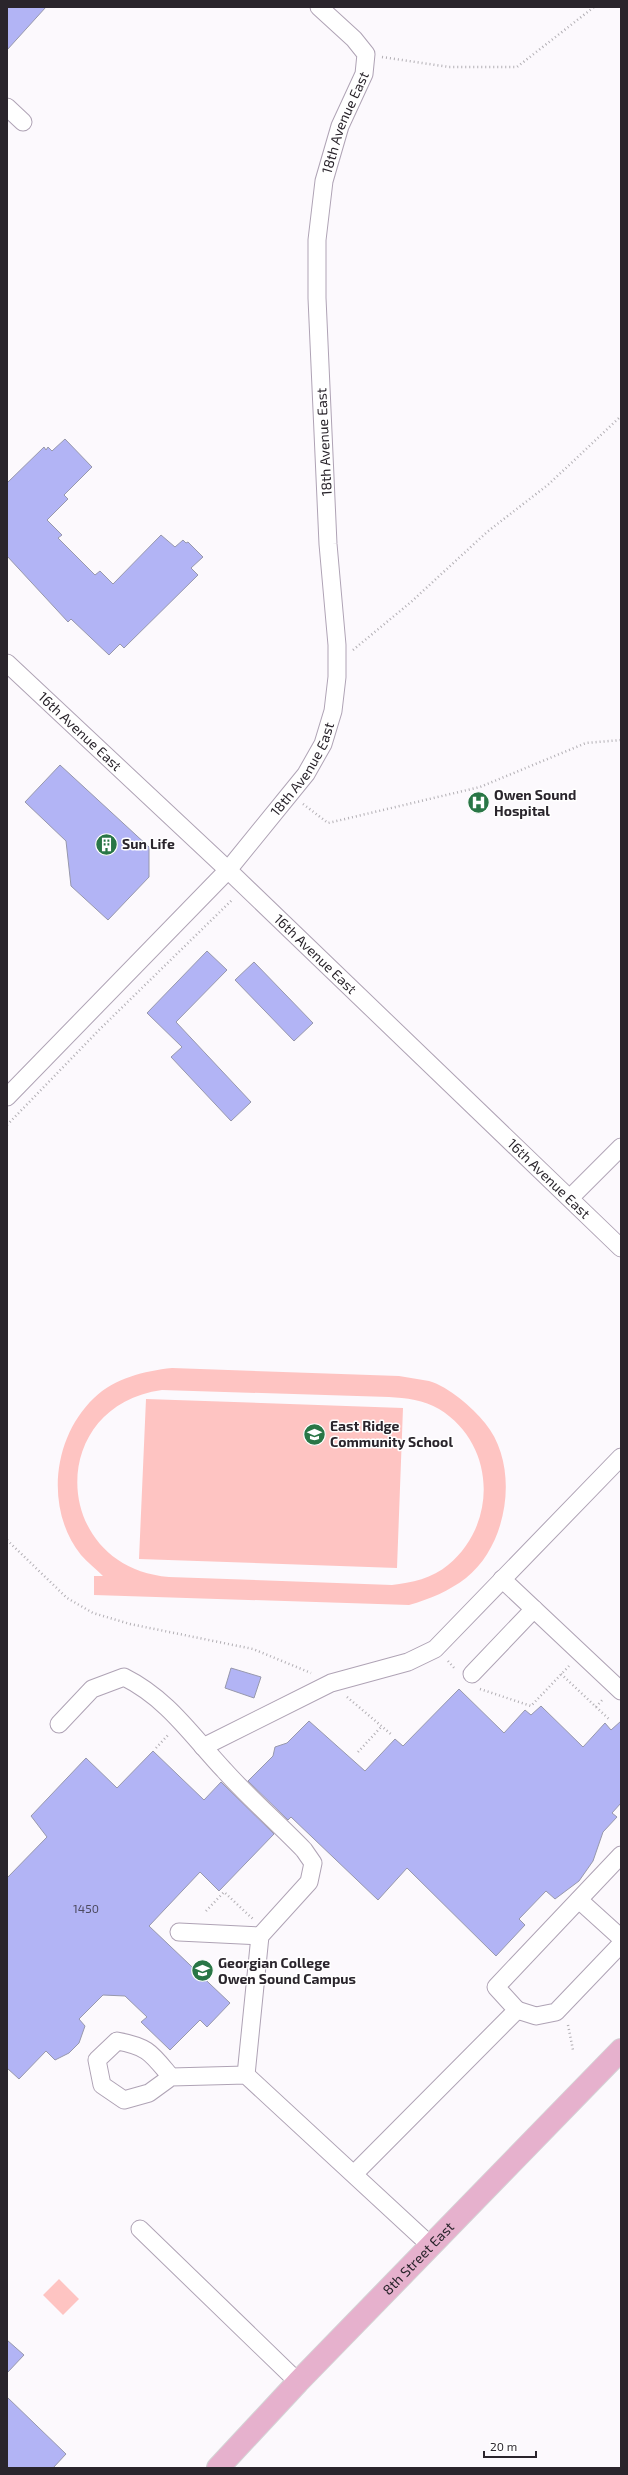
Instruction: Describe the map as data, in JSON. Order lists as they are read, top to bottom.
{
  "streets": {
    "main road": ["8th Street East"],
    "street": ["18th Avenue East", "16th Avenue East"]
  },
  "crossings": [
    ["18th Avenue East", "16th Avenue East"]
  ],
  "places": {
    "hospital": ["Owen Sound Hospital"],
    "building": ["Sun Life"],
    "school or university": ["East Ridge Community School", "Georgian College Owen Sound Campus"]
  },
  "house_numbers": ["1450"],
  "scale_bar": "20 m"
}
